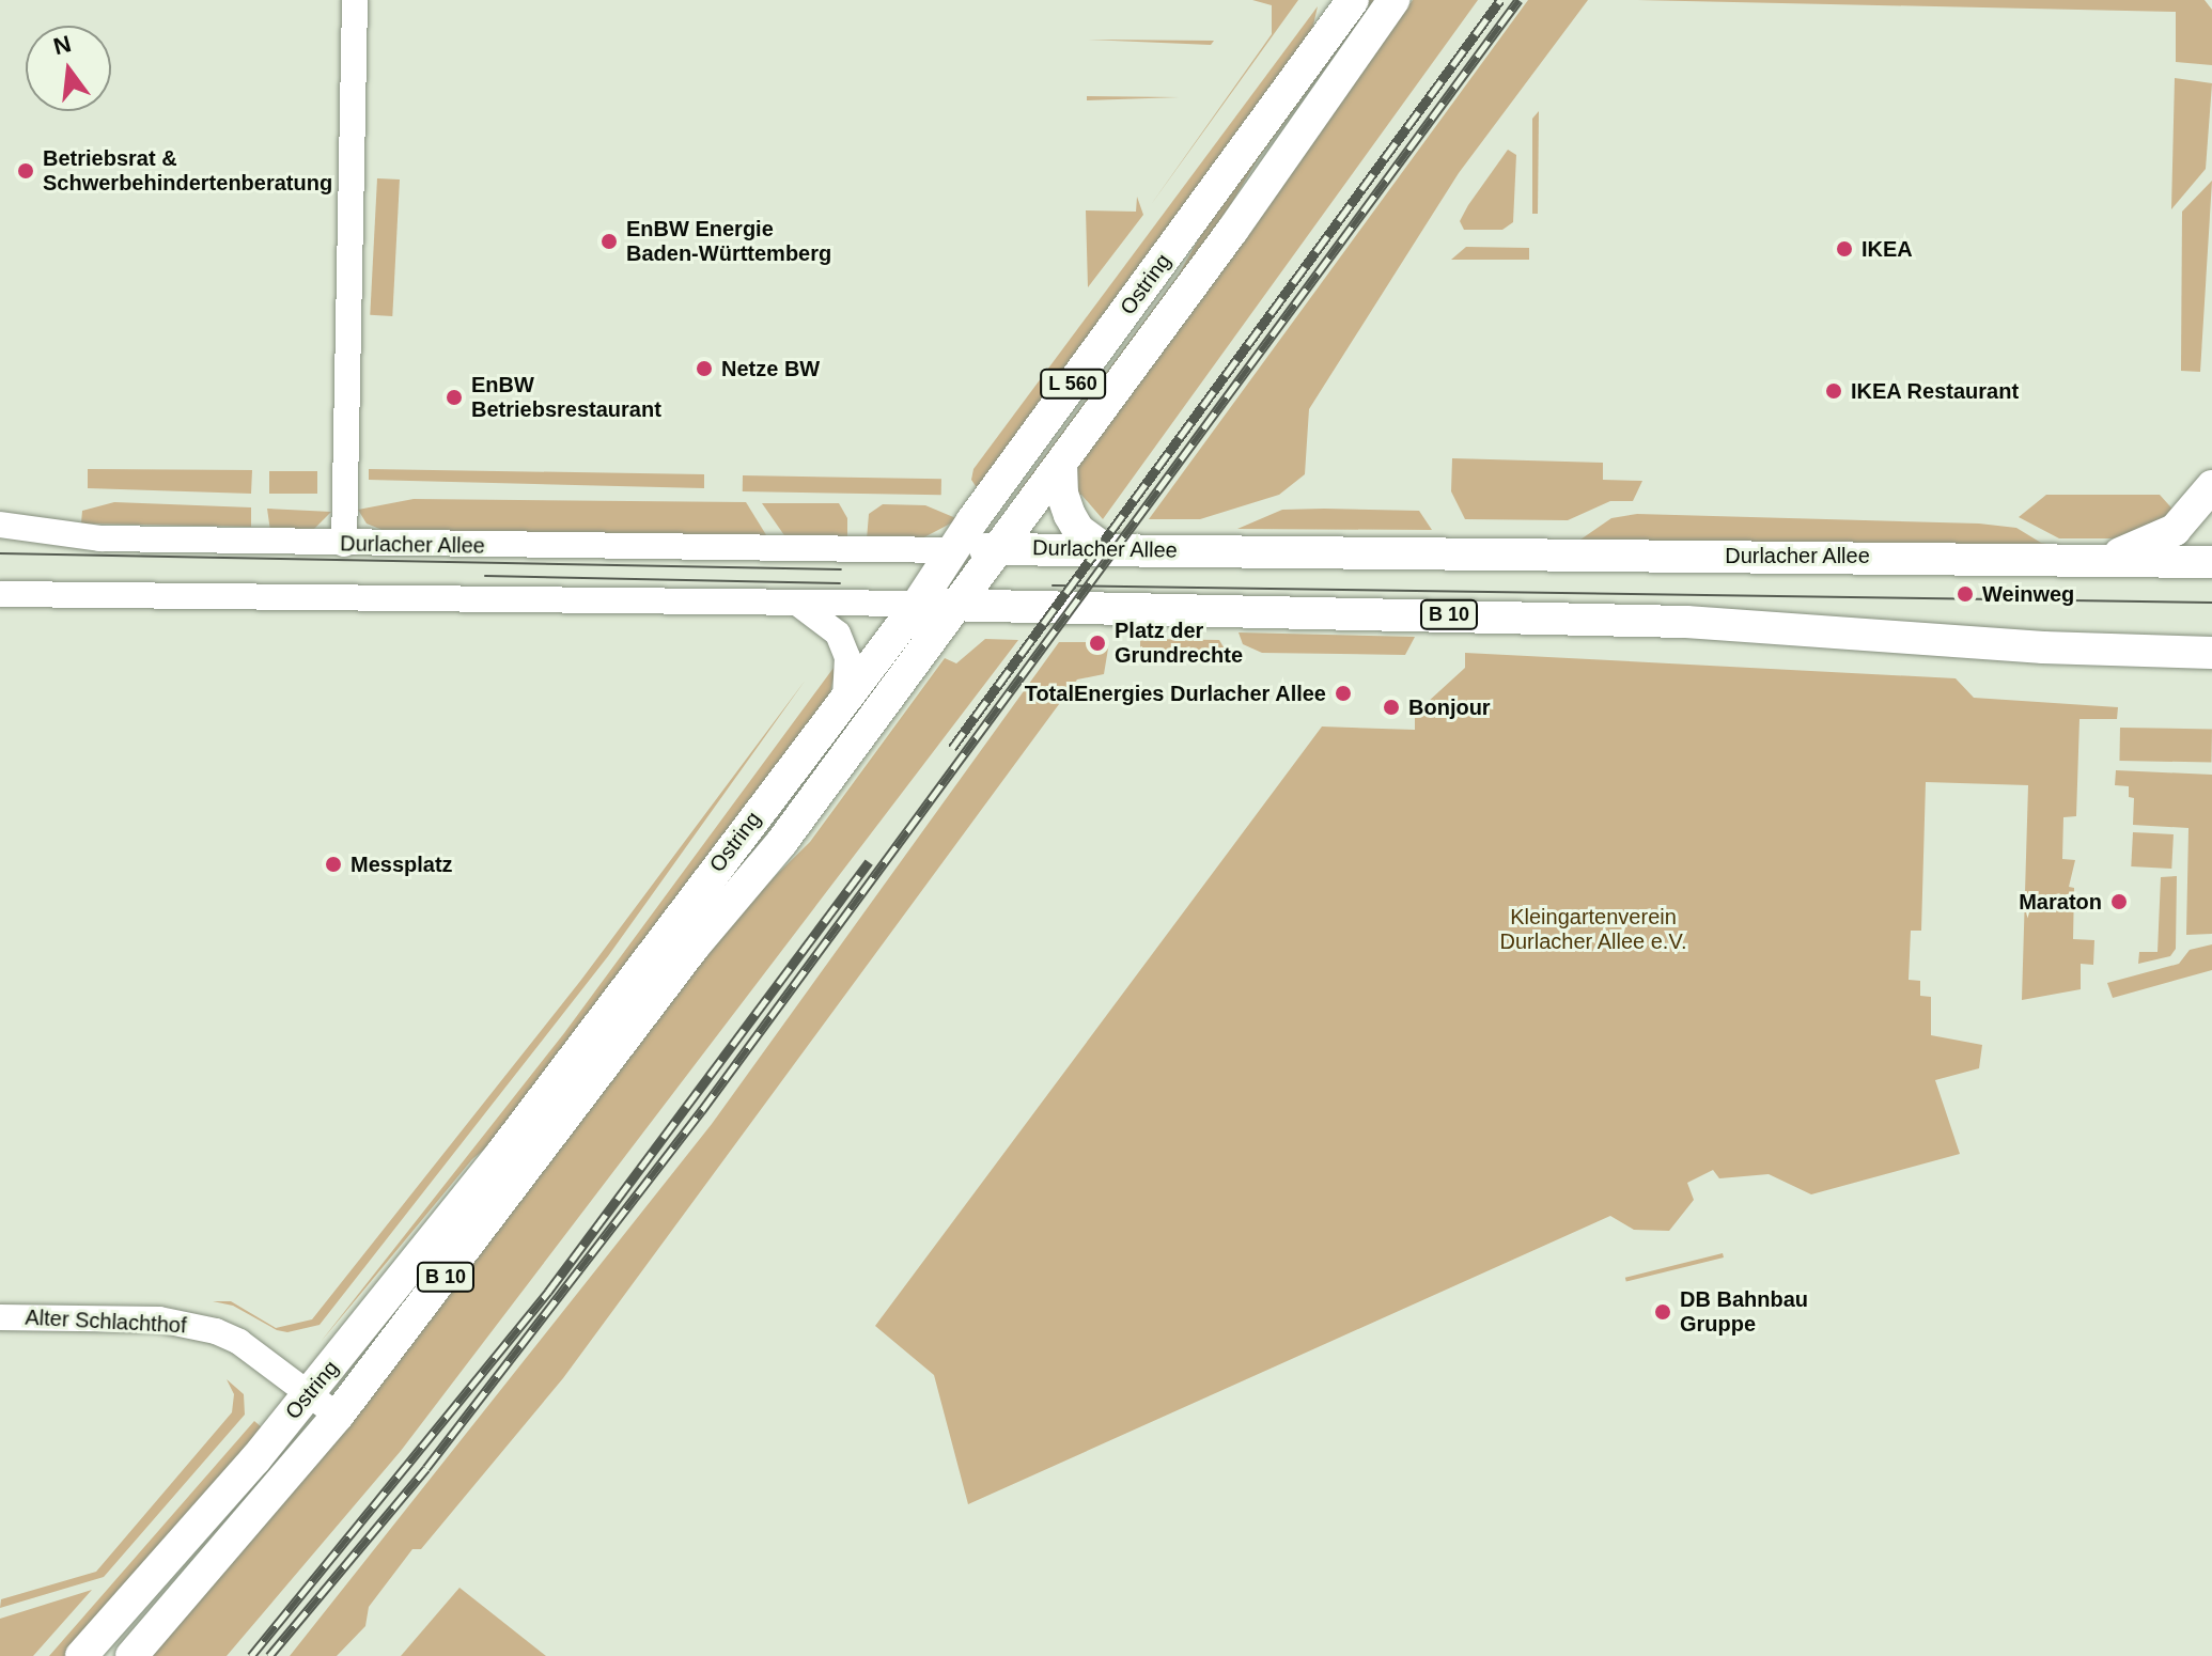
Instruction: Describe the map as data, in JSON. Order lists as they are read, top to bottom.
{
  "streets": {
    "main road": [
      "Ostring",
      "L 560",
      "Durlacher Allee",
      "B 10"
    ],
    "street": ["Alter Schlachthof"]
  },
  "crossings": [
    ["Ostring", "Durlacher Allee"],
    ["Ostring", "B 10"],
    ["Ostring", "Alter Schlachthof"]
  ],
  "parks": ["Kleingartenverein Durlacher Allee e.V."],
  "places": [
    "Betriebsrat & Schwerbehindertenberatung",
    "EnBW Energie Baden-Württemberg",
    "IKEA",
    "Netze BW",
    "IKEA Restaurant",
    "EnBW Betriebsrestaurant",
    "Weinweg",
    "Platz der Grundrechte",
    "TotalEnergies Durlacher Allee",
    "Bonjour",
    "Messplatz",
    "Maraton",
    "DB Bahnbau Gruppe"
  ],
  "north": "top"
}
